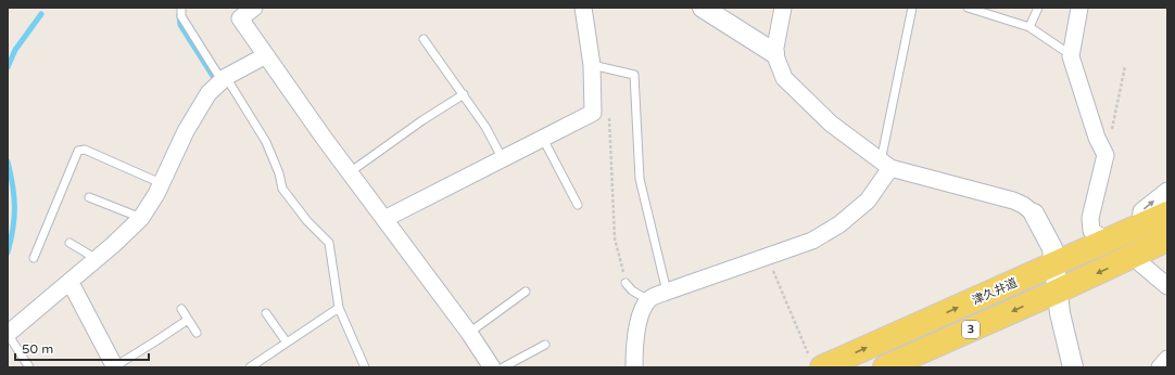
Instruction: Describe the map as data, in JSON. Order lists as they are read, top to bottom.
{
  "streets": {
    "main road": ["津久井道", "3"]
  },
  "scale_bar": "50 m"
}
